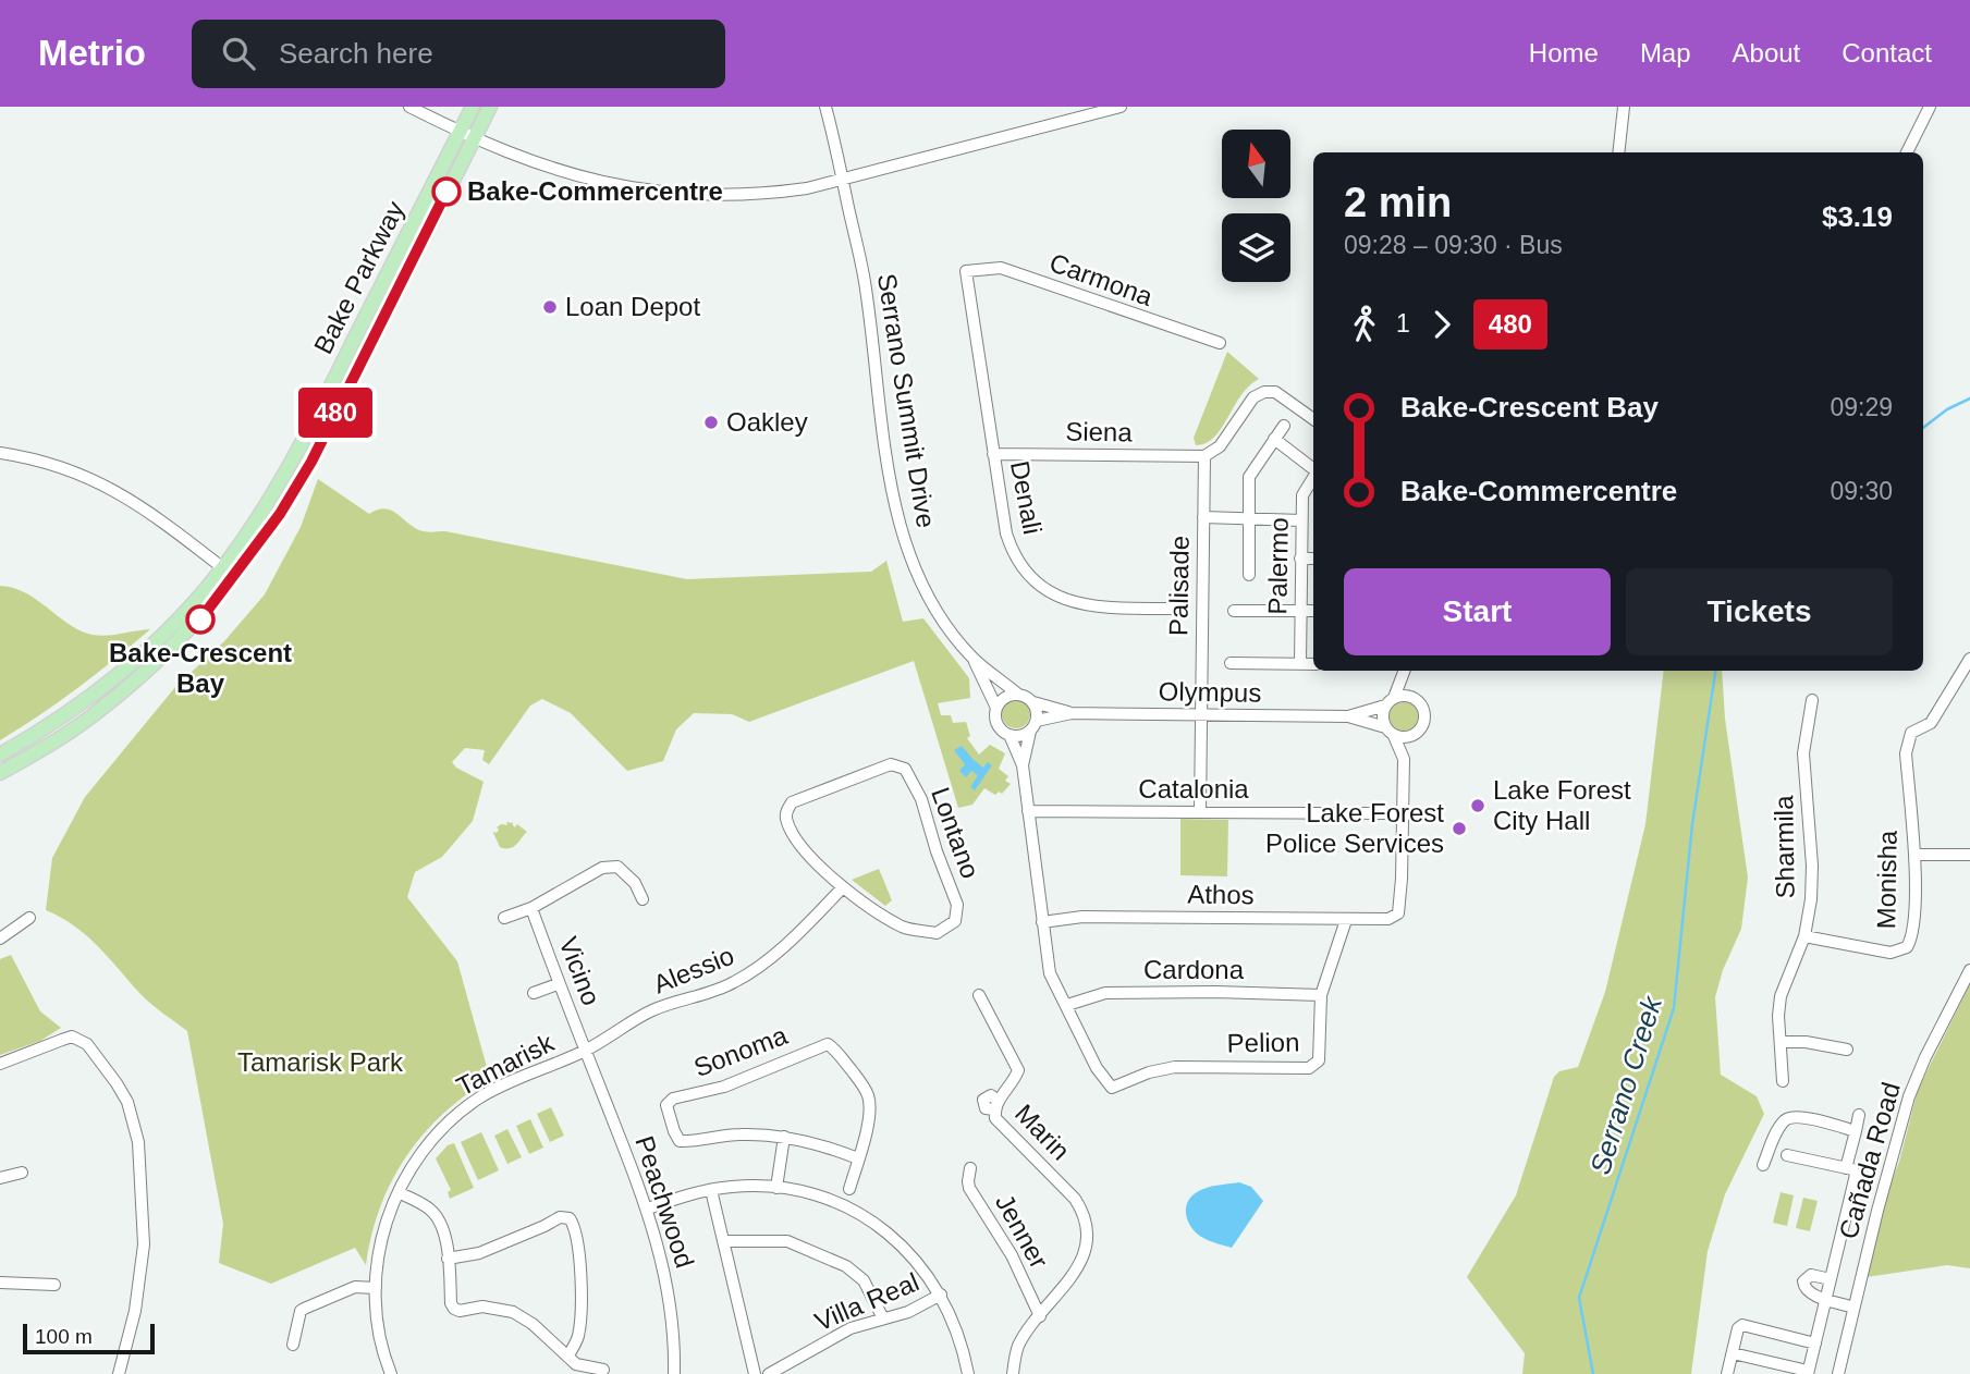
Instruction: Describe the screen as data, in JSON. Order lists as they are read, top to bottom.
{
  "streets": {
    "main road": ["Bake Parkway"],
    "street": [
      "Carmona",
      "Serrano Summit Drive",
      "Siena",
      "Denali",
      "Palermo",
      "Palisade",
      "Olympus",
      "Catalonia",
      "Lontano",
      "Sharmila",
      "Monisha",
      "Athos",
      "Alessio",
      "Cardona",
      "Vicino",
      "Pelion",
      "Sonoma",
      "Tamarisk",
      "Marin",
      "Cañada Road",
      "Peachwood",
      "Jenner",
      "Villa Real"
    ]
  },
  "crossings": [
    ["Carmona", "Denali"],
    ["Serrano Summit Drive", "Olympus"],
    ["Serrano Summit Drive", "Catalonia"],
    ["Serrano Summit Drive", "Athos"],
    ["Serrano Summit Drive", "Cardona"],
    ["Serrano Summit Drive", "Pelion"],
    ["Siena", "Denali"],
    ["Siena", "Palisade"],
    ["Palisade", "Olympus"],
    ["Palisade", "Catalonia"],
    ["Catalonia", "Athos"],
    ["Lontano", "Alessio"],
    ["Sharmila", "Monisha"],
    ["Athos", "Pelion"],
    ["Alessio", "Vicino"],
    ["Alessio", "Tamarisk"],
    ["Alessio", "Peachwood"],
    ["Cardona", "Pelion"],
    ["Vicino", "Tamarisk"],
    ["Vicino", "Peachwood"],
    ["Tamarisk", "Peachwood"],
    ["Marin", "Jenner"]
  ],
  "water": ["Serrano Creek"],
  "parks": ["Tamarisk Park"],
  "places": [
    "Bake-Commercentre",
    "Loan Depot",
    "Oakley",
    "Bake-Crescent Bay",
    "Lake Forest City Hall",
    "Lake Forest Police Services"
  ],
  "lines": ["bus line 480"],
  "scale_bar": "100 m",
  "north": "top",
  "page": {
    "header": "Metrio",
    "search": "Search here",
    "nav": [
      "Home",
      "Map",
      "About",
      "Contact"
    ],
    "on_map": "480",
    "heading": ["2 min", "09:28 – 09:30 · Bus", "$3.19"],
    "legs": ["1", "480"],
    "list": [
      {
        "name": "Bake-Crescent Bay",
        "value": "09:29"
      },
      {
        "name": "Bake-Commercentre",
        "value": "09:30"
      }
    ],
    "buttons": ["Start", "Tickets"],
    "scale": "100 m"
  }
}
